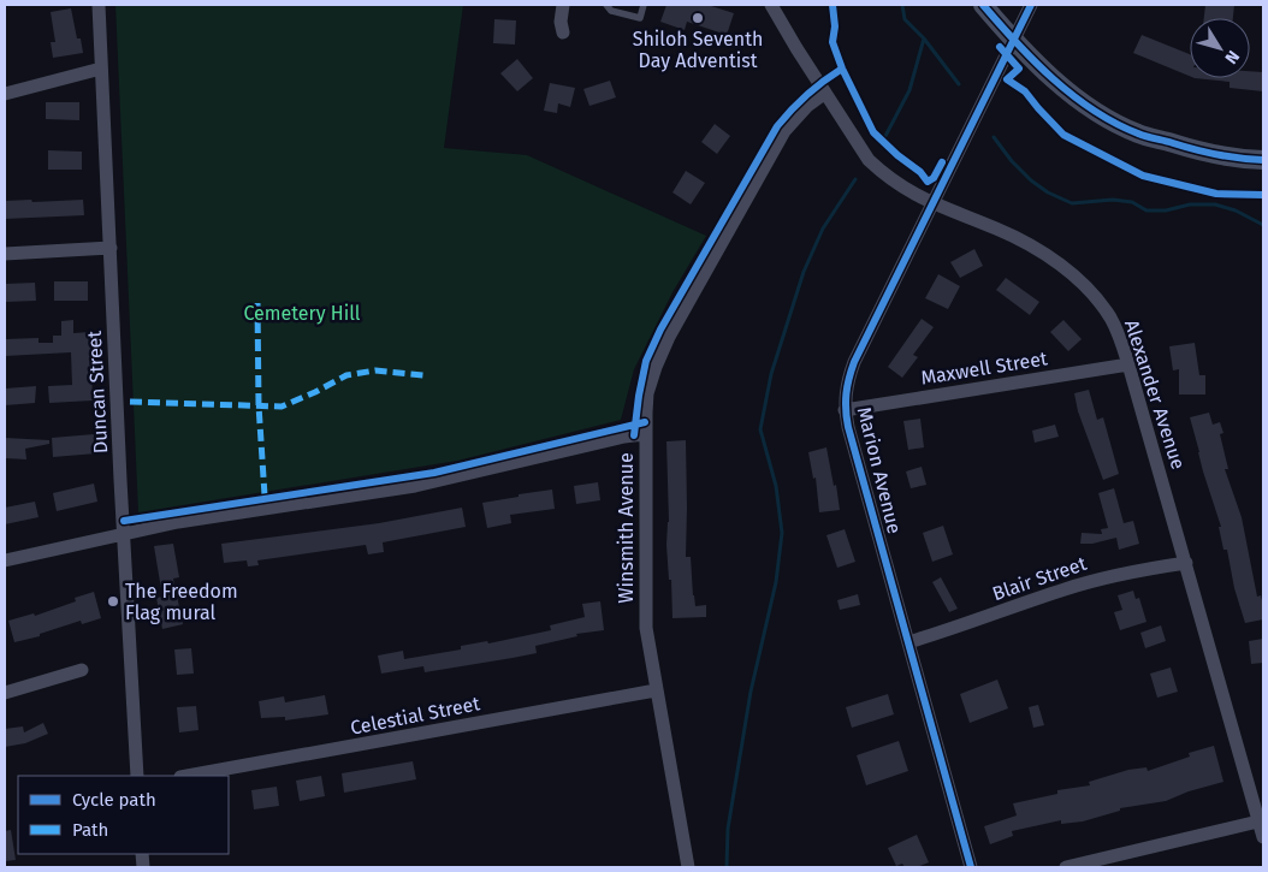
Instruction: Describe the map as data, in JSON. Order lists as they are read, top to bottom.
{
  "streets": {
    "street": [
      "Maxwell Street",
      "Duncan Street",
      "Alexander Avenue",
      "Marion Avenue",
      "Winsmith Avenue",
      "Blair Street",
      "Celestial Street"
    ]
  },
  "crossings": [
    ["Maxwell Street", "Alexander Avenue"],
    ["Maxwell Street", "Marion Avenue"],
    ["Alexander Avenue", "Marion Avenue"],
    ["Alexander Avenue", "Winsmith Avenue"],
    ["Alexander Avenue", "Blair Street"],
    ["Marion Avenue", "Blair Street"],
    ["Winsmith Avenue", "Celestial Street"]
  ],
  "parks": ["Cemetery Hill"],
  "places": ["Shiloh Seventh Day Adventist", "The Freedom Flag mural"],
  "legend": ["Cycle path", "Path"],
  "north": "bottom right"
}
